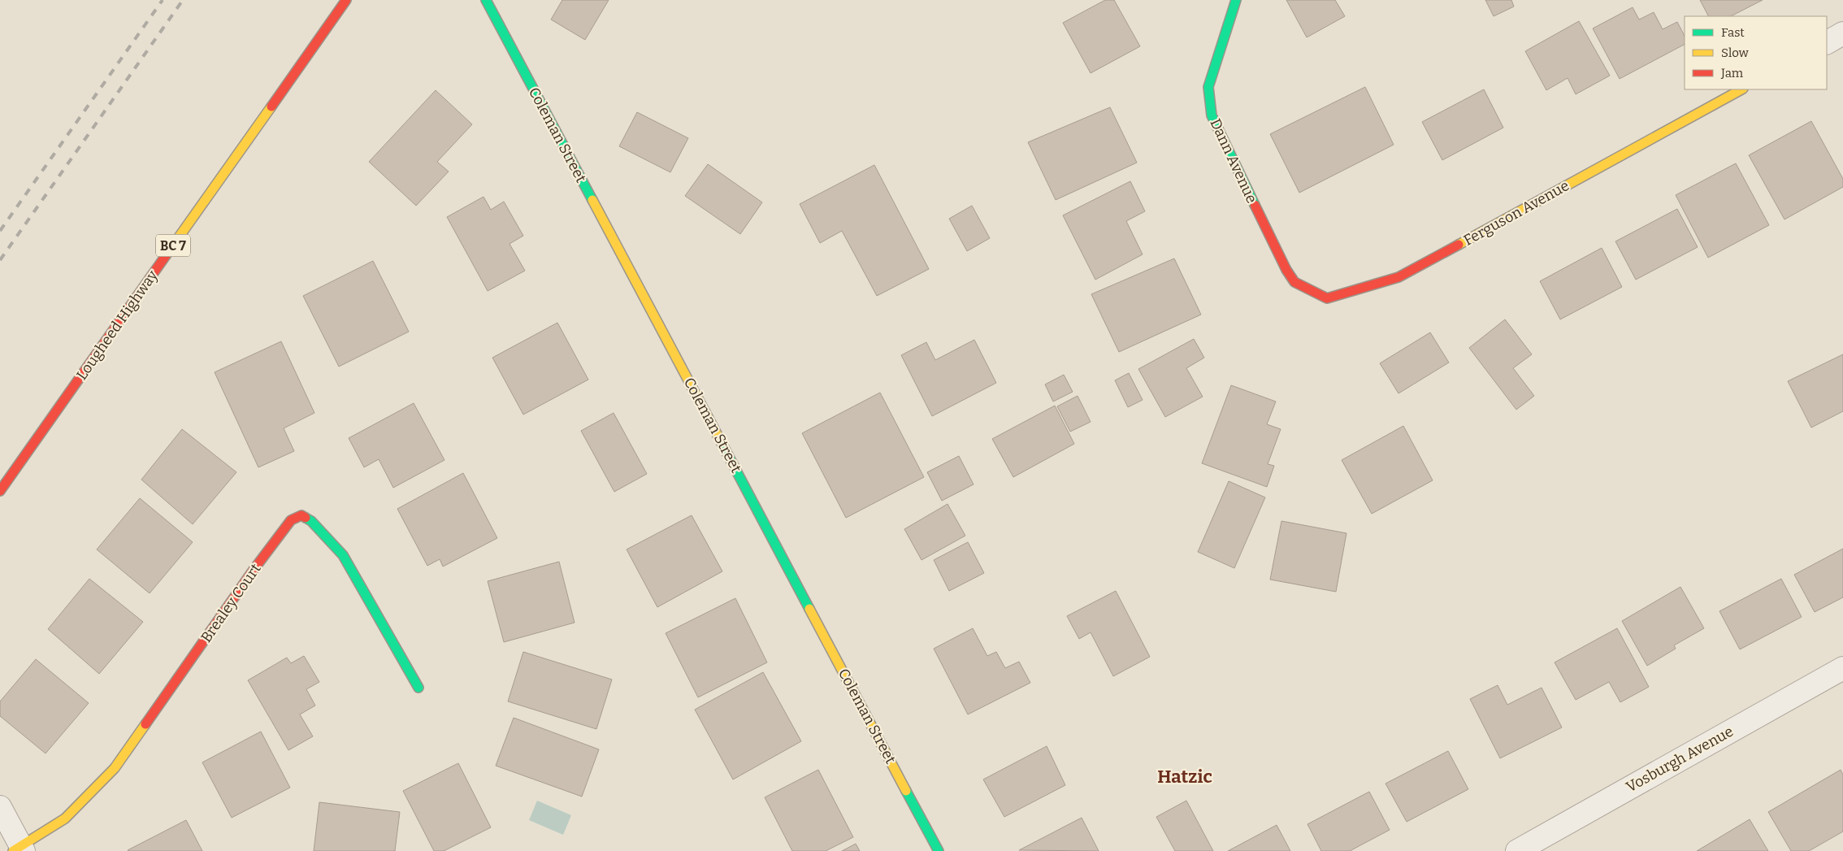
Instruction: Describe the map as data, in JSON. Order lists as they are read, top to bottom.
{
  "streets": {
    "street": [
      "Coleman Street",
      "Dann Avenue",
      "Ferguson Avenue",
      "BC 7",
      "Lougheed Highway",
      "Brealey Court",
      "Vosburgh Avenue"
    ]
  },
  "crossings": [
    ["Dann Avenue", "Ferguson Avenue"]
  ],
  "districts": ["Hatzic"],
  "legend": ["Fast", "Slow", "Jam"]
}
